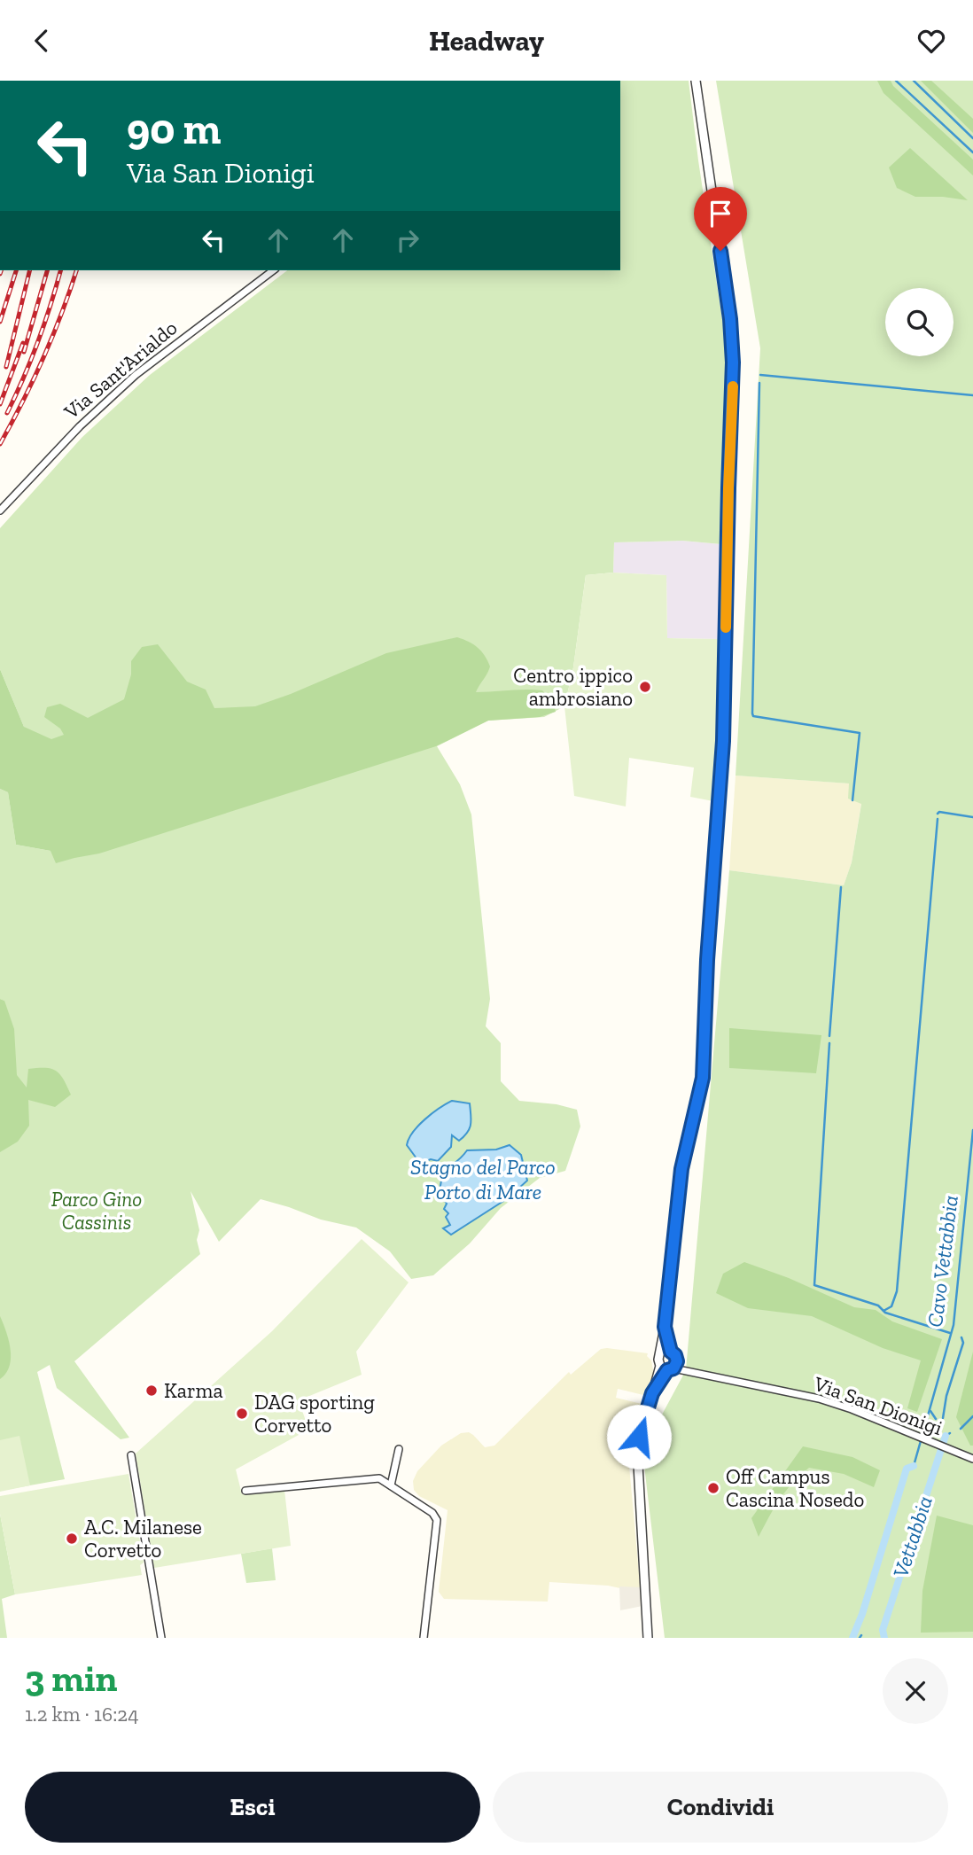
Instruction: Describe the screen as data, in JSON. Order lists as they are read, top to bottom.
{
  "streets": {
    "street": ["Via Sant'Arialdo", "Via San Dionigi"]
  },
  "water": ["Stagno del Parco Porto di Mare", "Cavo Vettabbia", "Vettabbia"],
  "parks": ["Parco Gino Cassinis"],
  "places": [
    "Centro ippico ambrosiano",
    "Karma",
    "DAG sporting Corvetto",
    "Off Campus Cascina Nosedo",
    "A.C. Milanese Corvetto"
  ],
  "page": {
    "header": "Headway",
    "turn": ["90 m", "Via San Dionigi"],
    "heading": ["3 min", "1.2 km · 16:24"],
    "buttons": ["Esci", "Condividi"]
  }
}
